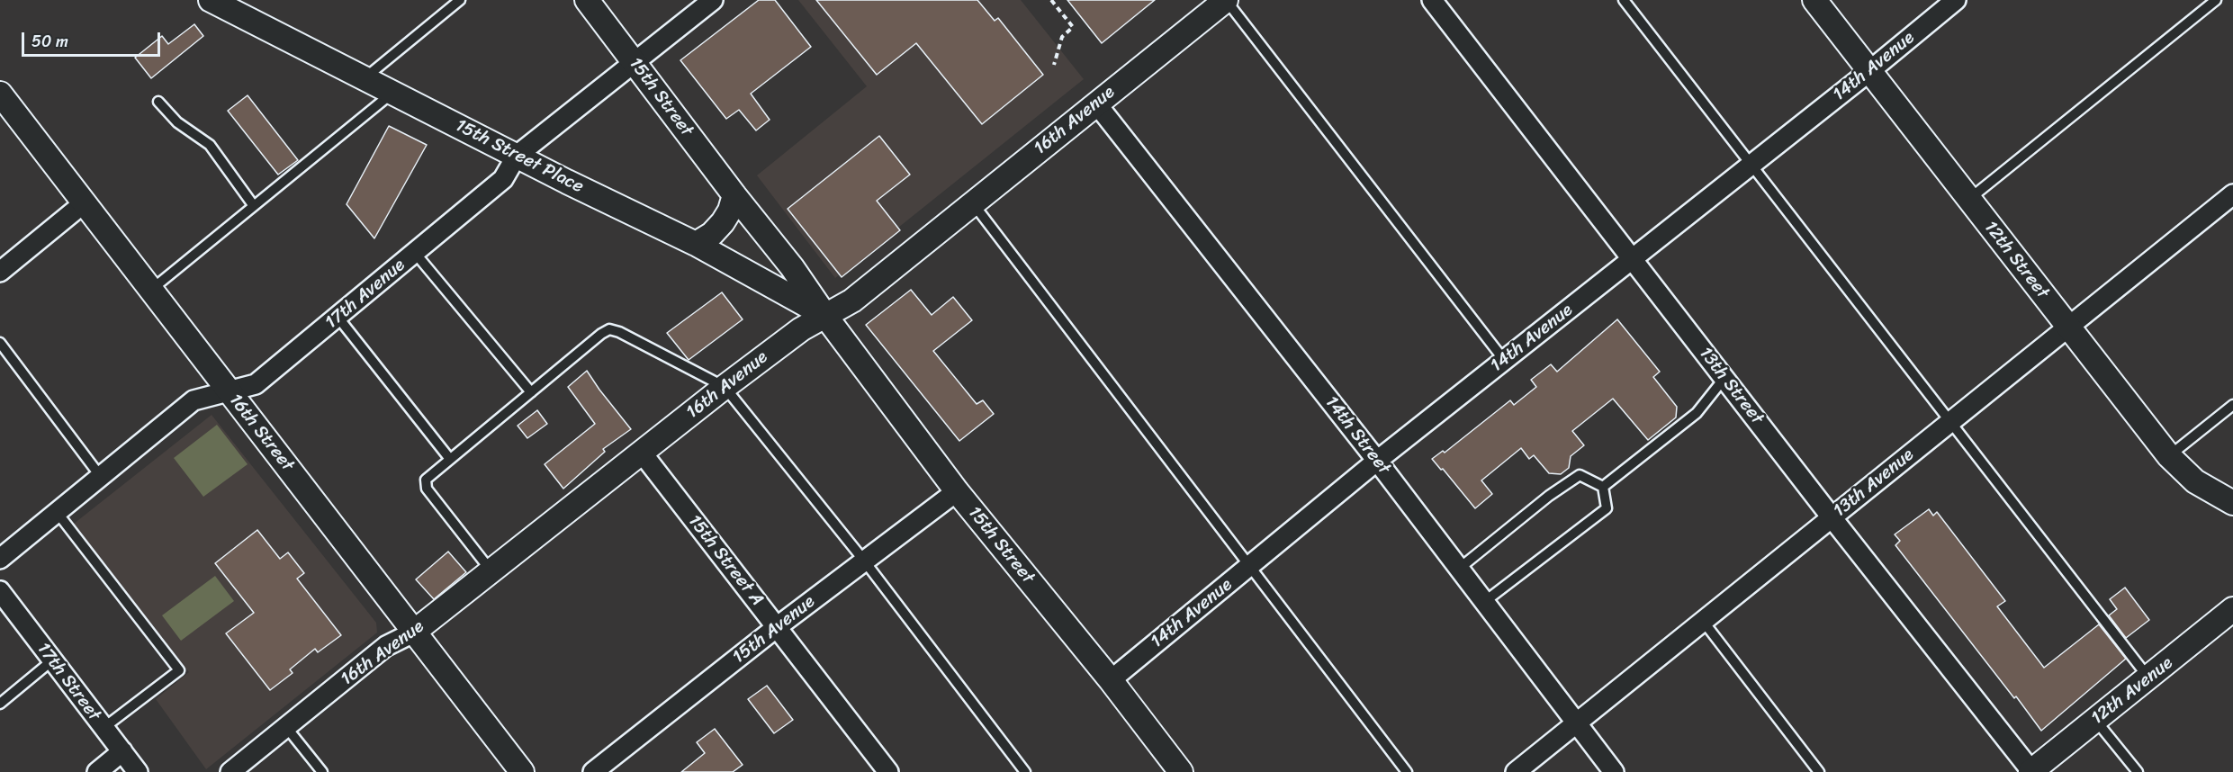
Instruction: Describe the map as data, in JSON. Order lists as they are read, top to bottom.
{
  "streets": {
    "street": [
      "14th Avenue",
      "15th Street",
      "16th Avenue",
      "15th Street Place",
      "12th Street",
      "17th Avenue",
      "13th Street",
      "16th Street",
      "14th Street",
      "13th Avenue",
      "15th Street A",
      "15th Avenue",
      "17th Street",
      "12th Avenue"
    ]
  },
  "crossings": [
    ["14th Avenue", "15th Street"],
    ["14th Avenue", "12th Street"],
    ["14th Avenue", "13th Street"],
    ["14th Avenue", "14th Street"],
    ["15th Street", "16th Avenue"],
    ["15th Street", "15th Street Place"],
    ["15th Street", "17th Avenue"],
    ["15th Street", "15th Avenue"],
    ["16th Avenue", "15th Street Place"],
    ["16th Avenue", "16th Street"],
    ["16th Avenue", "14th Street"],
    ["16th Avenue", "15th Street A"],
    ["15th Street Place", "17th Avenue"],
    ["12th Street", "13th Avenue"],
    ["17th Avenue", "16th Street"],
    ["13th Street", "13th Avenue"],
    ["13th Street", "12th Avenue"],
    ["14th Street", "13th Avenue"],
    ["15th Street A", "15th Avenue"]
  ],
  "scale_bar": "50 m"
}
